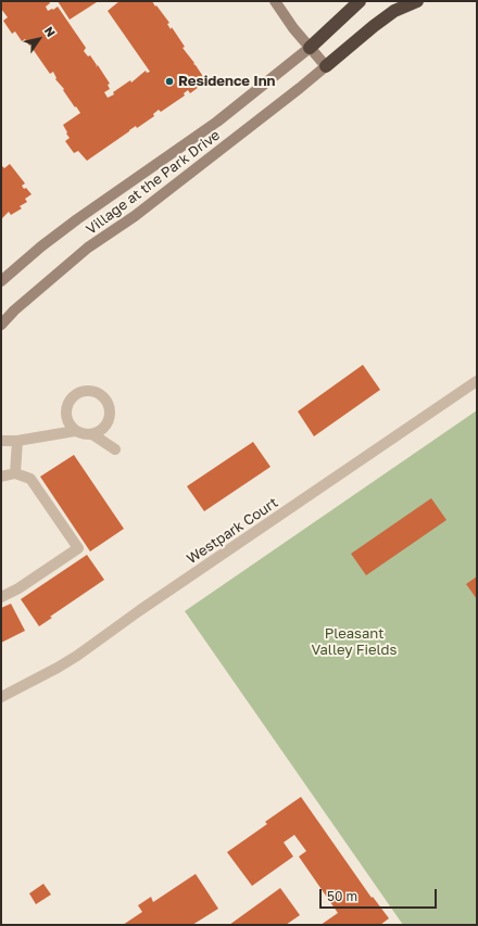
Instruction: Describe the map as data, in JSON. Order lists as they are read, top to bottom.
{
  "streets": {
    "street": ["Village at the Park Drive", "Westpark Court"]
  },
  "parks": ["Pleasant Valley Fields"],
  "places": ["Residence Inn"],
  "scale_bar": "50 m",
  "north": "top right"
}
